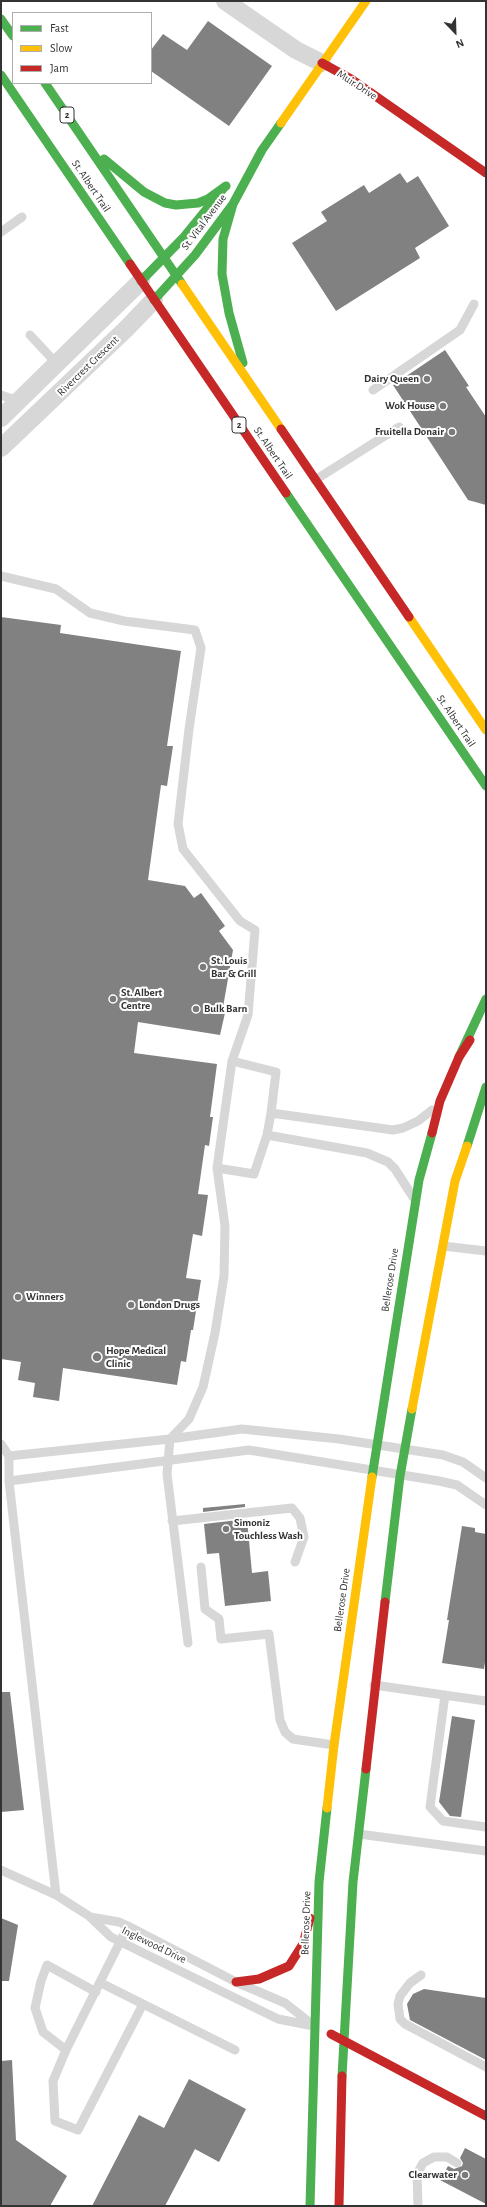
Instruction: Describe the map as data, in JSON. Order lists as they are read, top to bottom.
{
  "streets": {
    "main road": [
      "Muir Drive",
      "2",
      "St. Albert Trail",
      "St. Vital Avenue",
      "Bellerose Drive",
      "Inglewood Drive"
    ],
    "street": ["Rivercrest Crescent"]
  },
  "crossings": [
    ["Muir Drive", "St. Vital Avenue"],
    ["St. Albert Trail", "St. Vital Avenue"],
    ["St. Albert Trail", "Rivercrest Crescent"],
    ["St. Vital Avenue", "Rivercrest Crescent"],
    ["Bellerose Drive", "Inglewood Drive"]
  ],
  "places": [
    "Dairy Queen",
    "Wok House",
    "Fruitella Donair",
    "St. Louis Bar & Grill",
    "St. Albert Centre",
    "Bulk Barn",
    "Winners",
    "London Drugs",
    "Hope Medical Clinic",
    "Simoniz Touchless Wash",
    "Clearwater"
  ],
  "legend": ["Fast", "Slow", "Jam"],
  "north": "bottom right"
}
